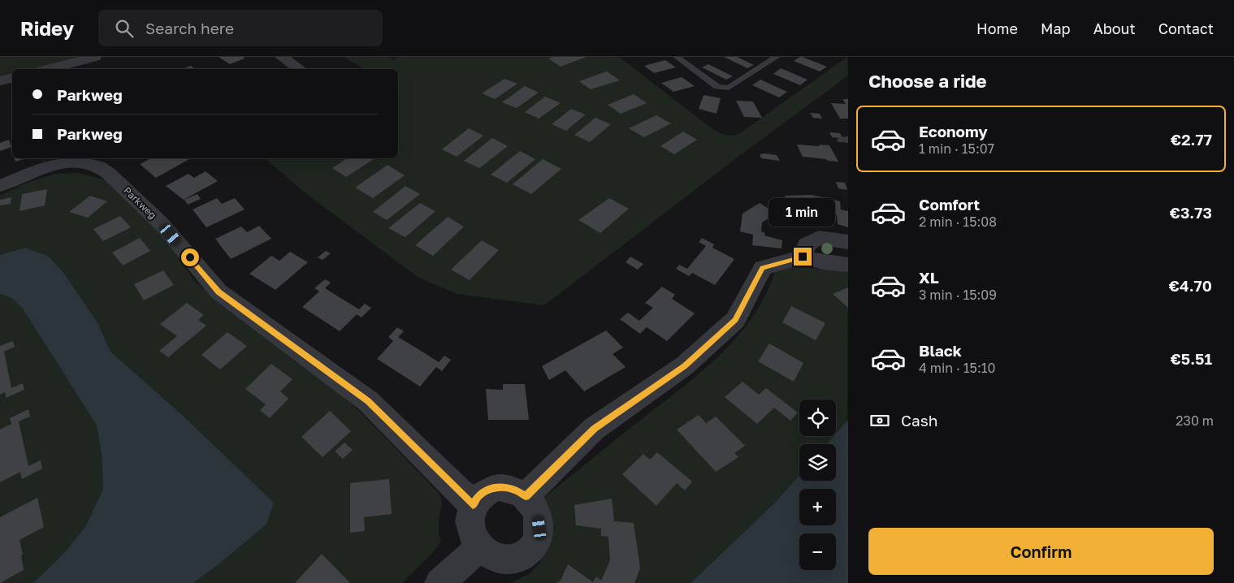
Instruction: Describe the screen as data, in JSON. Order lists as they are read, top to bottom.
{
  "streets": {
    "street": ["Parkweg"]
  },
  "page": {
    "header": "Ridey",
    "search": "Search here",
    "nav": [
      "Home",
      "Map",
      "About",
      "Contact"
    ],
    "heading": "Choose a ride",
    "banner": ["Parkweg", "Parkweg"],
    "list": [
      {
        "name": "Economy",
        "note": "1 min · 15:07",
        "value": "€2.77"
      },
      {
        "name": "Comfort",
        "note": "2 min · 15:08",
        "value": "€3.73"
      },
      {
        "name": "XL",
        "note": "3 min · 15:09",
        "value": "€4.70"
      },
      {
        "name": "Black",
        "note": "4 min · 15:10",
        "value": "€5.51"
      }
    ],
    "bubble": "1 min",
    "pay": ["Cash", "230 m"],
    "map_buttons": ["+", "−"],
    "buttons": "Confirm"
  }
}
